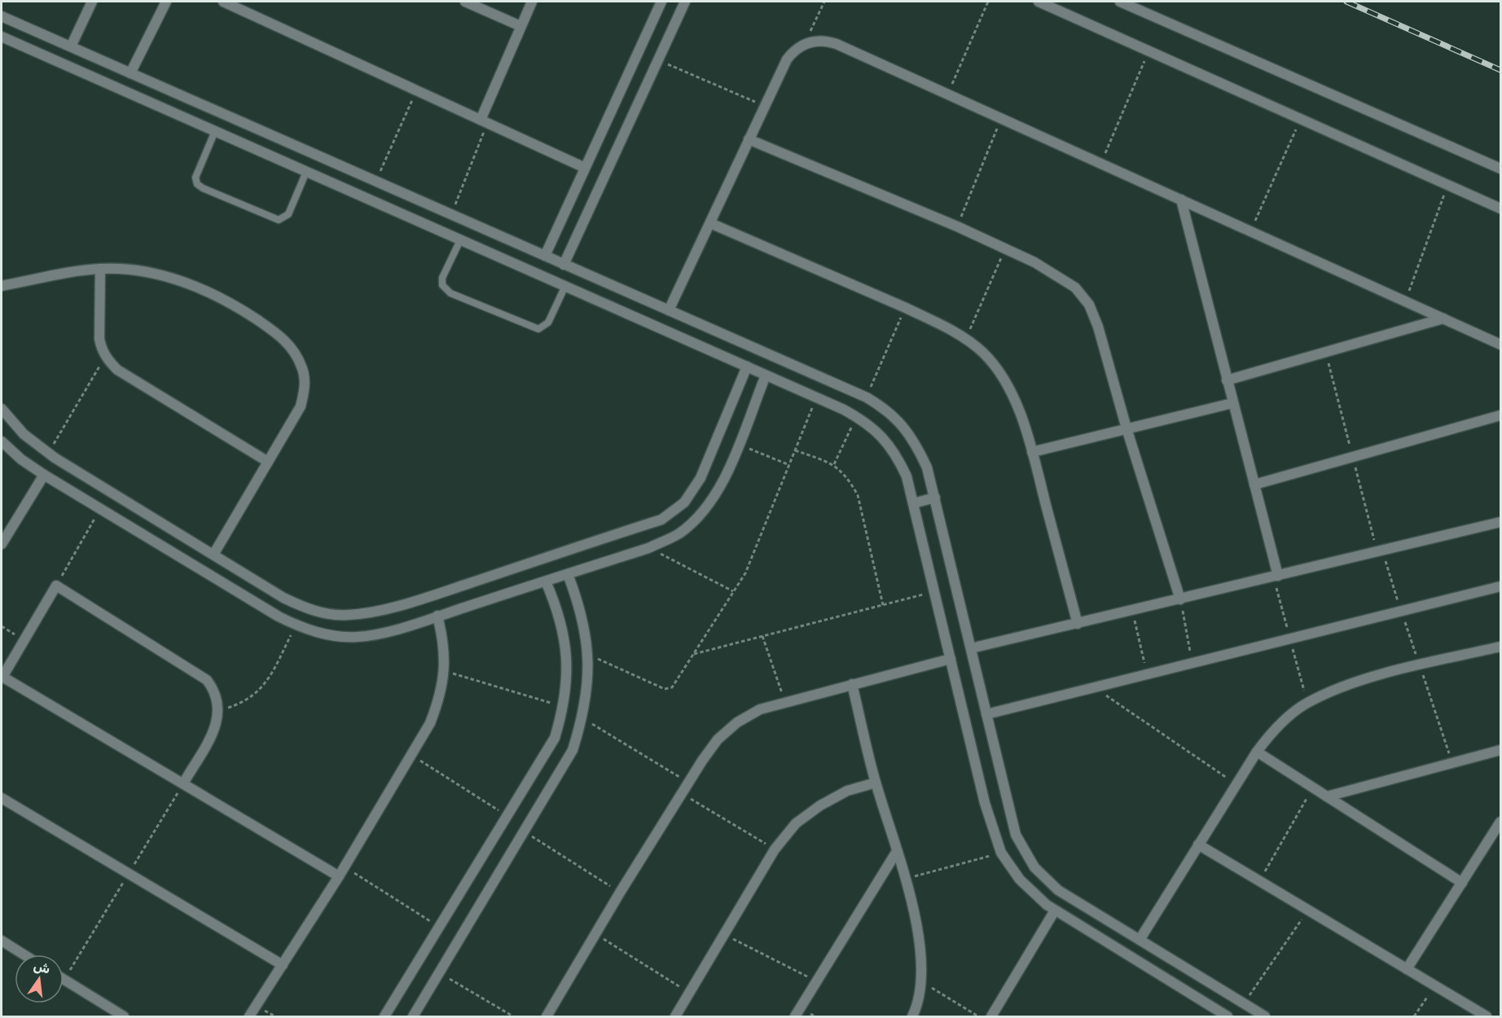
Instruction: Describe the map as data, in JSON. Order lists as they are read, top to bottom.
{
  "north": "top"
}
